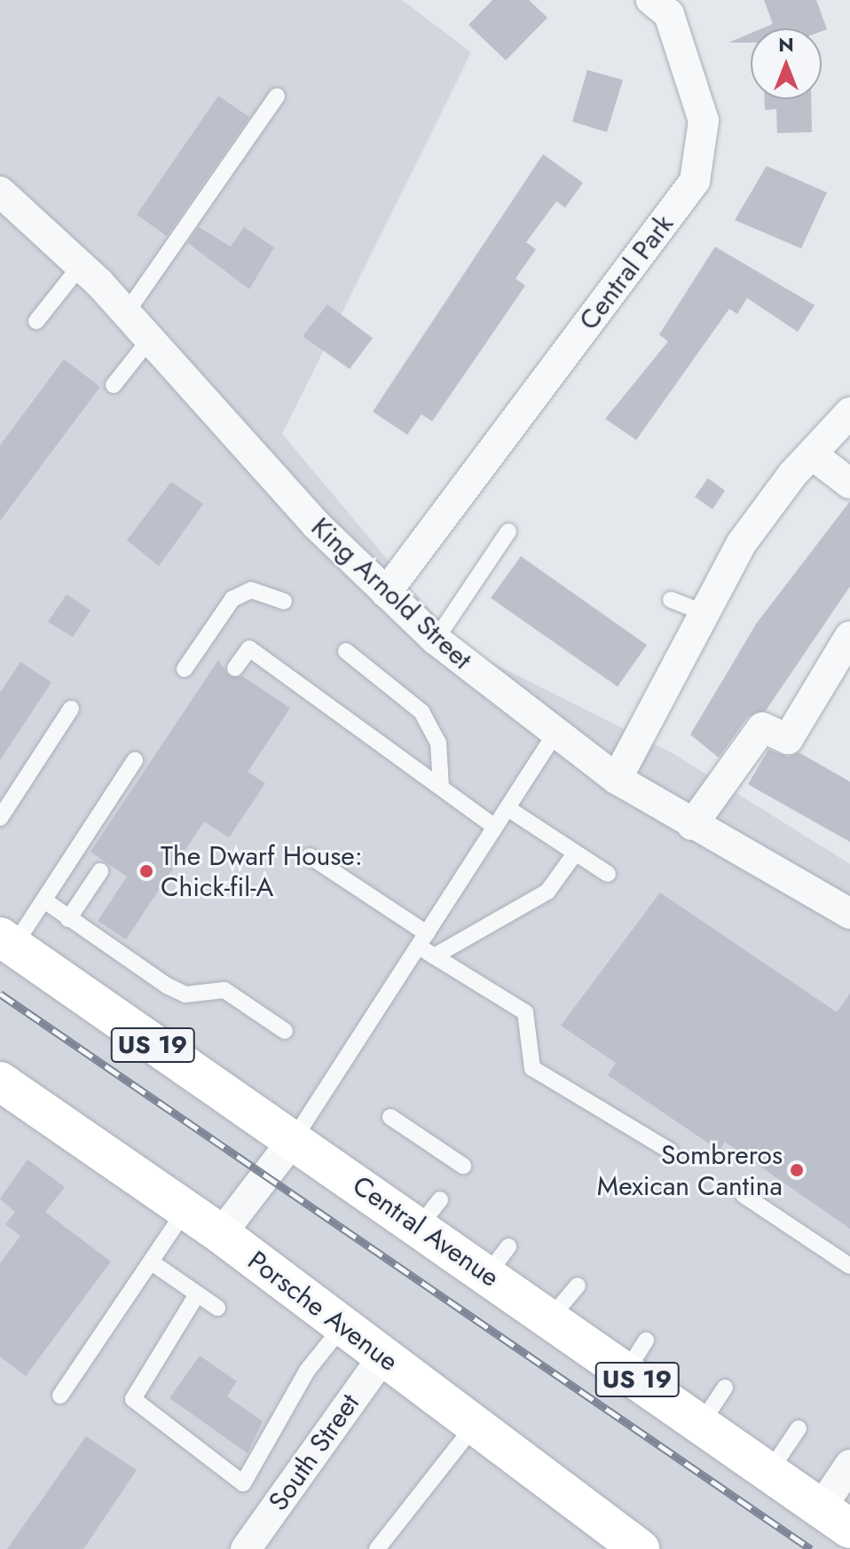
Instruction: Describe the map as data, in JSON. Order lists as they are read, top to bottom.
{
  "streets": {
    "main road": ["US 19", "Central Avenue", "Porsche Avenue"],
    "street": ["Central Park", "King Arnold Street", "South Street"]
  },
  "crossings": [
    ["Central Park", "King Arnold Street"],
    ["Porsche Avenue", "South Street"]
  ],
  "places": ["The Dwarf House: Chick-fil-A", "Sombreros Mexican Cantina"],
  "north": "top"
}
